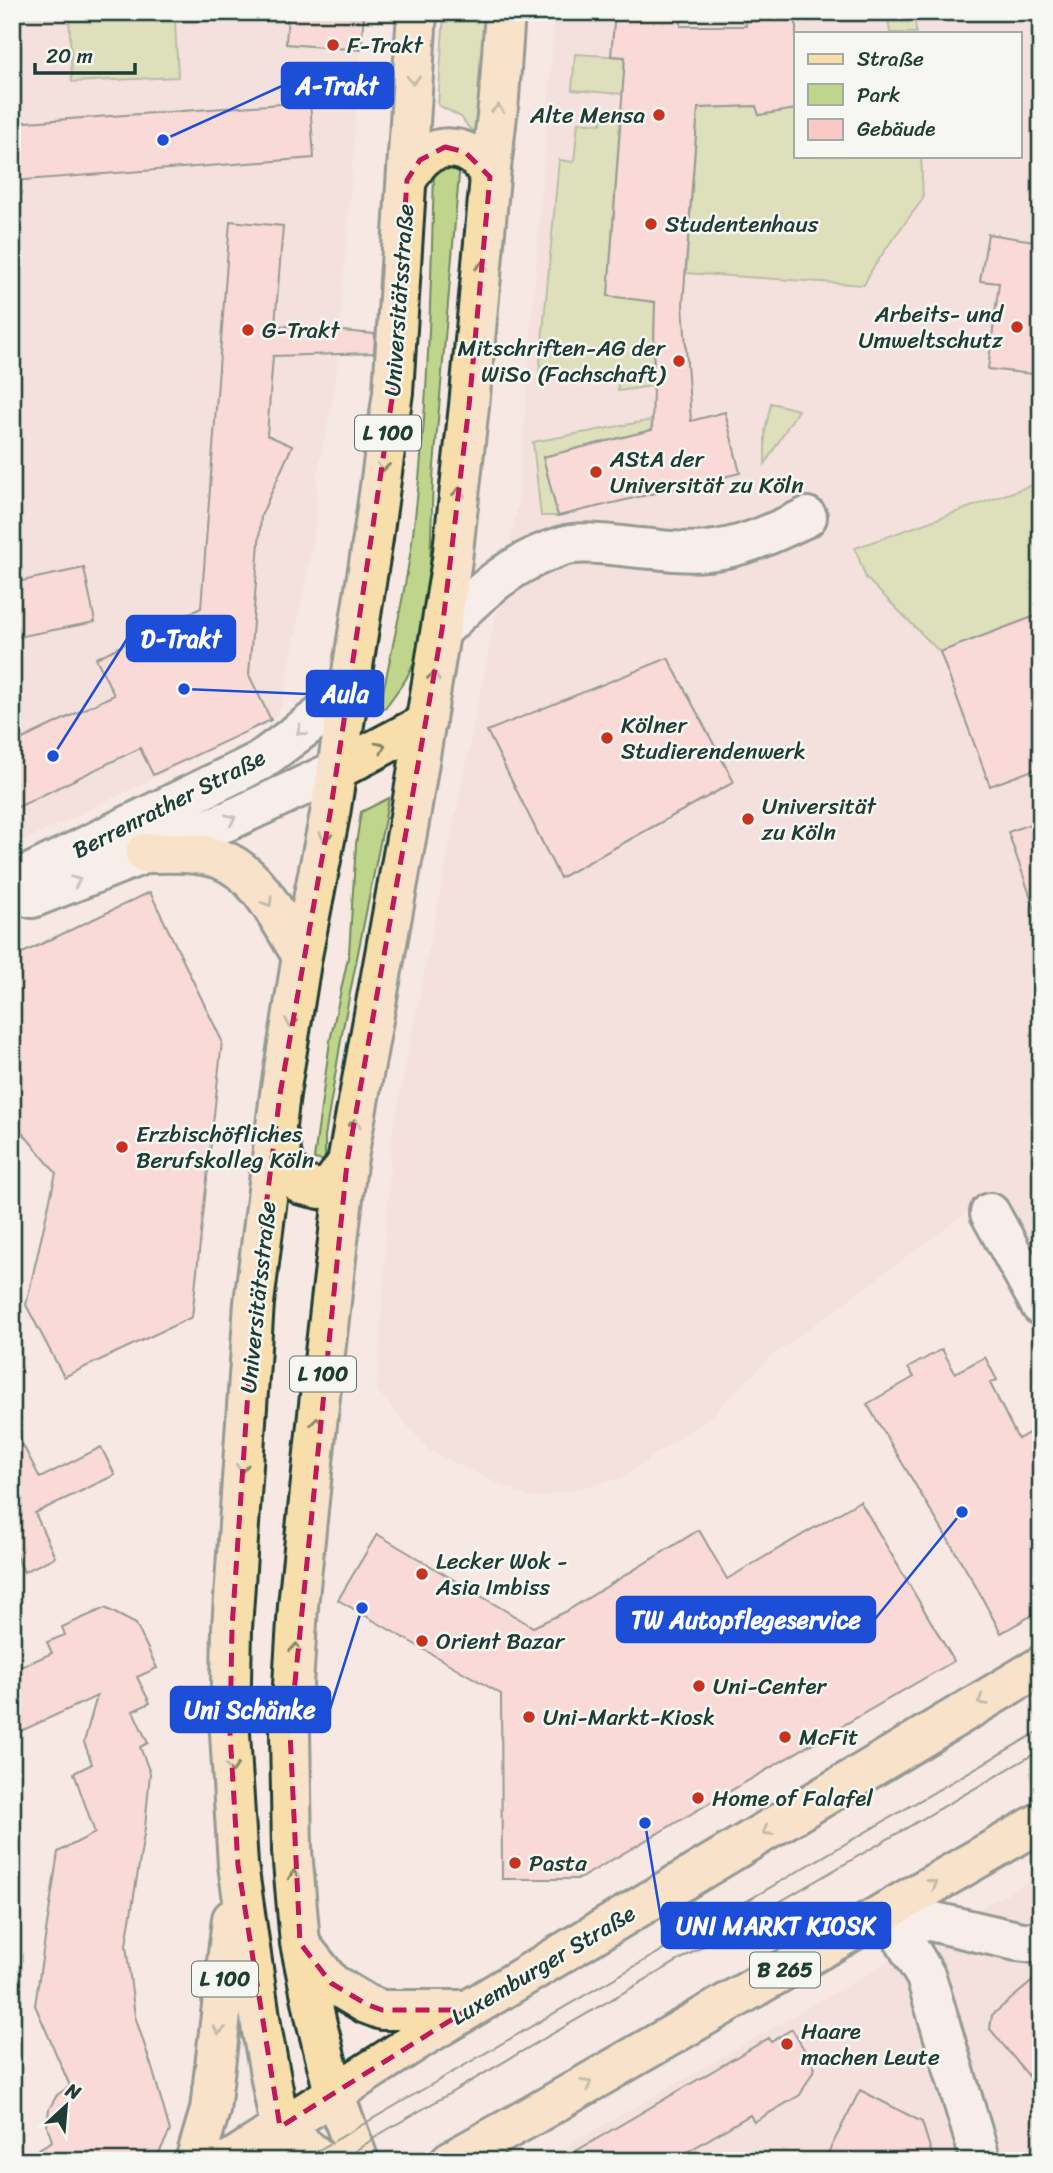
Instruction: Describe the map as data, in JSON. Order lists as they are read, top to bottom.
{
  "streets": {
    "main road": [
      "Universitätsstraße",
      "L 100",
      "Luxemburger Straße",
      "B 265"
    ],
    "street": ["Berrenrather Straße"]
  },
  "crossings": [
    ["Universitätsstraße", "L 100"],
    ["Universitätsstraße", "Berrenrather Straße"],
    ["Universitätsstraße", "Luxemburger Straße"],
    ["L 100", "Luxemburger Straße"]
  ],
  "places": [
    "F-Trakt",
    "Alte Mensa",
    "A-Trakt",
    "Studentenhaus",
    "Arbeits- und Umweltschutz",
    "G-Trakt",
    "Mitschriften-AG der WiSo (Fachschaft)",
    "AStA der Universität zu Köln",
    "Aula",
    "Kölner Studierendenwerk",
    "D-Trakt",
    "Universität zu Köln",
    "Erzbischöfliches Berufskolleg Köln",
    "TW Autopflegeservice",
    "Lecker Wok - Asia Imbiss",
    "Uni Schänke",
    "Orient Bazar",
    "Uni-Center",
    "Uni-Markt-Kiosk",
    "McFit",
    "Home of Falafel",
    "UNI MARKT KIOSK",
    "Pasta",
    "Haare machen Leute"
  ],
  "legend": ["Straße", "Park", "Gebäude"],
  "scale_bar": "20 m",
  "north": "top right"
}
